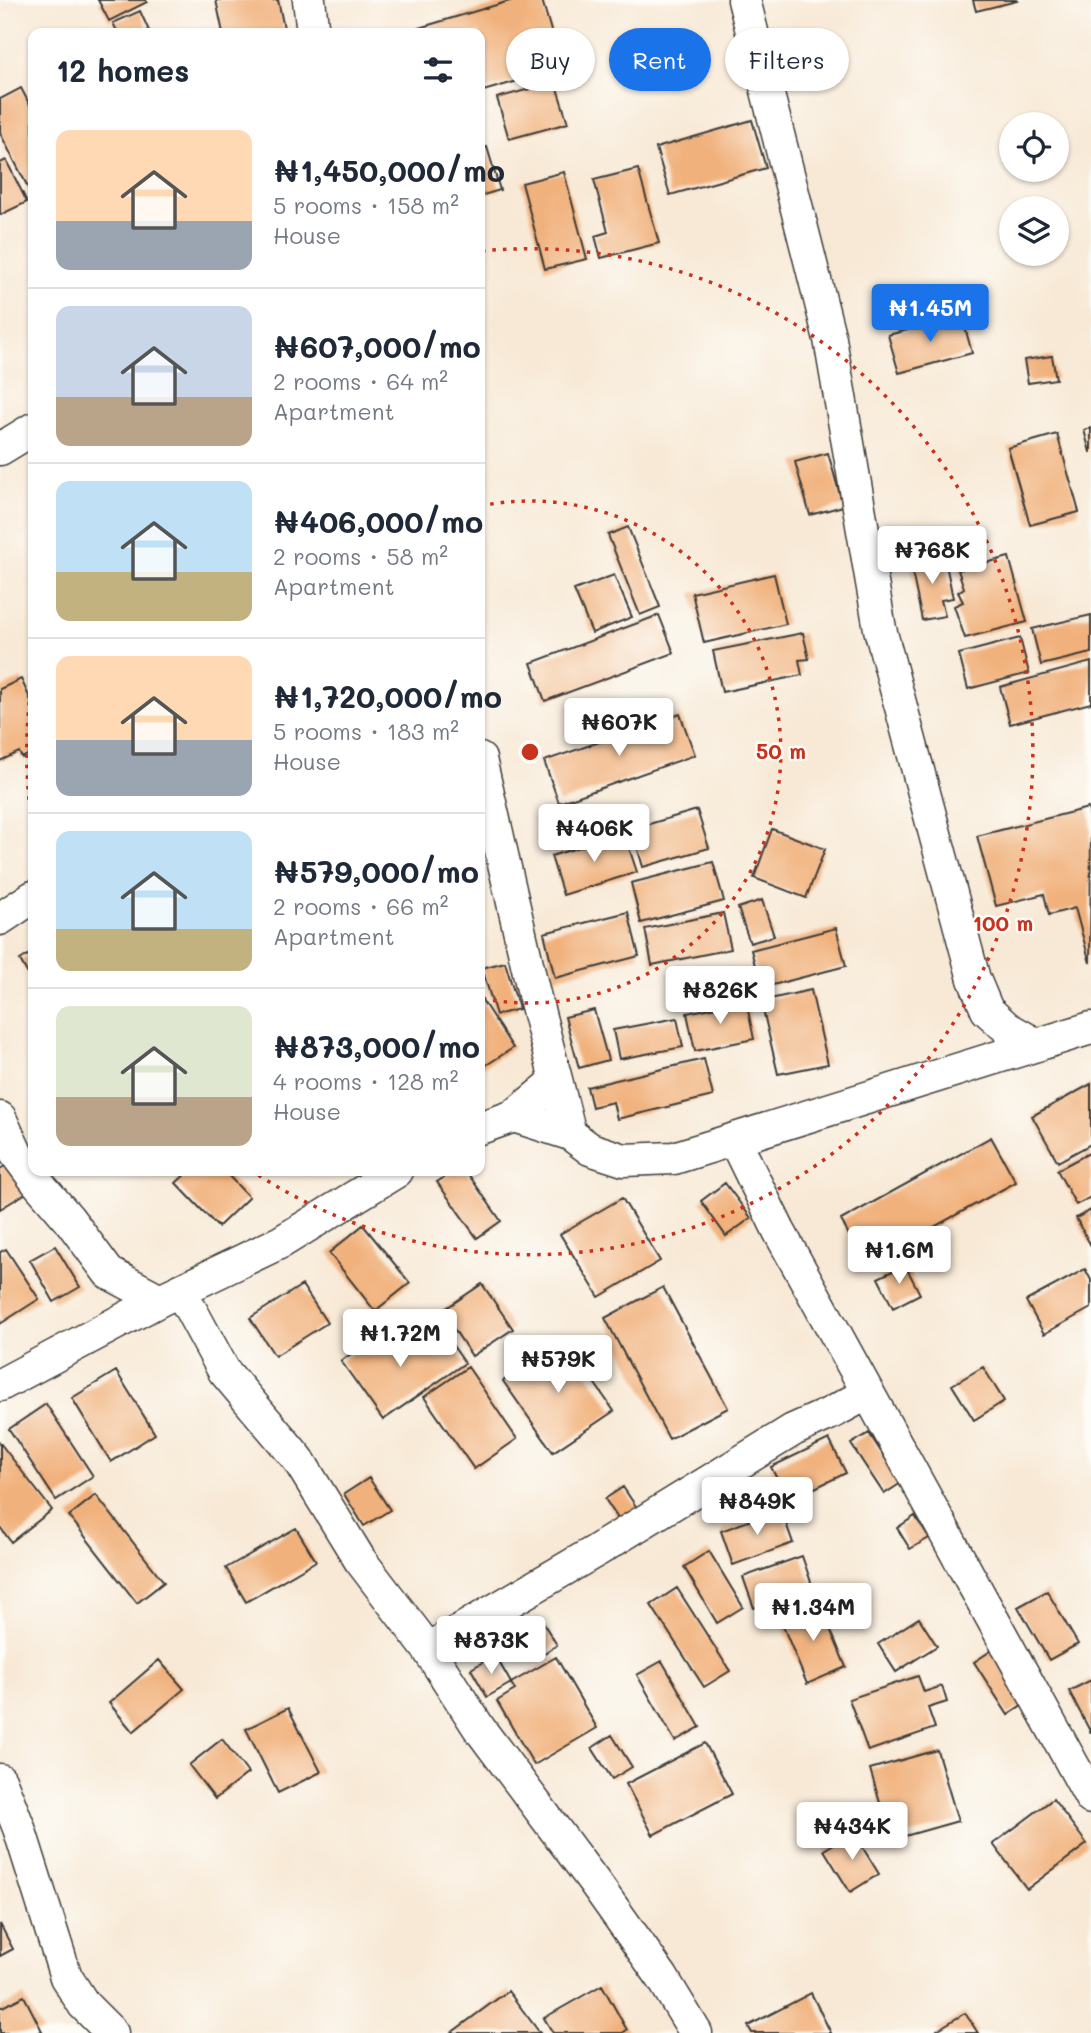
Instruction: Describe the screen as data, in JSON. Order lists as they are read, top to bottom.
{
  "page": {
    "chip": ["Buy", "Rent", "Filters"],
    "heading": "12 homes",
    "list": [
      {
        "name": "₦1,450,000/mo",
        "note": "5 rooms · 158 m² · House"
      },
      {
        "name": "₦607,000/mo",
        "note": "2 rooms · 64 m² · Apartment"
      },
      {
        "name": "₦406,000/mo",
        "note": "2 rooms · 58 m² · Apartment"
      },
      {
        "name": "₦1,720,000/mo",
        "note": "5 rooms · 183 m² · House"
      },
      {
        "name": "₦579,000/mo",
        "note": "2 rooms · 66 m² · Apartment"
      },
      {
        "name": "₦873,000/mo",
        "note": "4 rooms · 128 m² · House"
      }
    ],
    "price": [
      "₦1.45M",
      "₦768K",
      "₦607K",
      "₦406K",
      "₦826K",
      "₦1.6M",
      "₦1.72M",
      "₦579K",
      "₦849K",
      "₦1.34M",
      "₦873K",
      "₦434K"
    ]
  },
  "rings": ["50 m", "100 m"]
}
